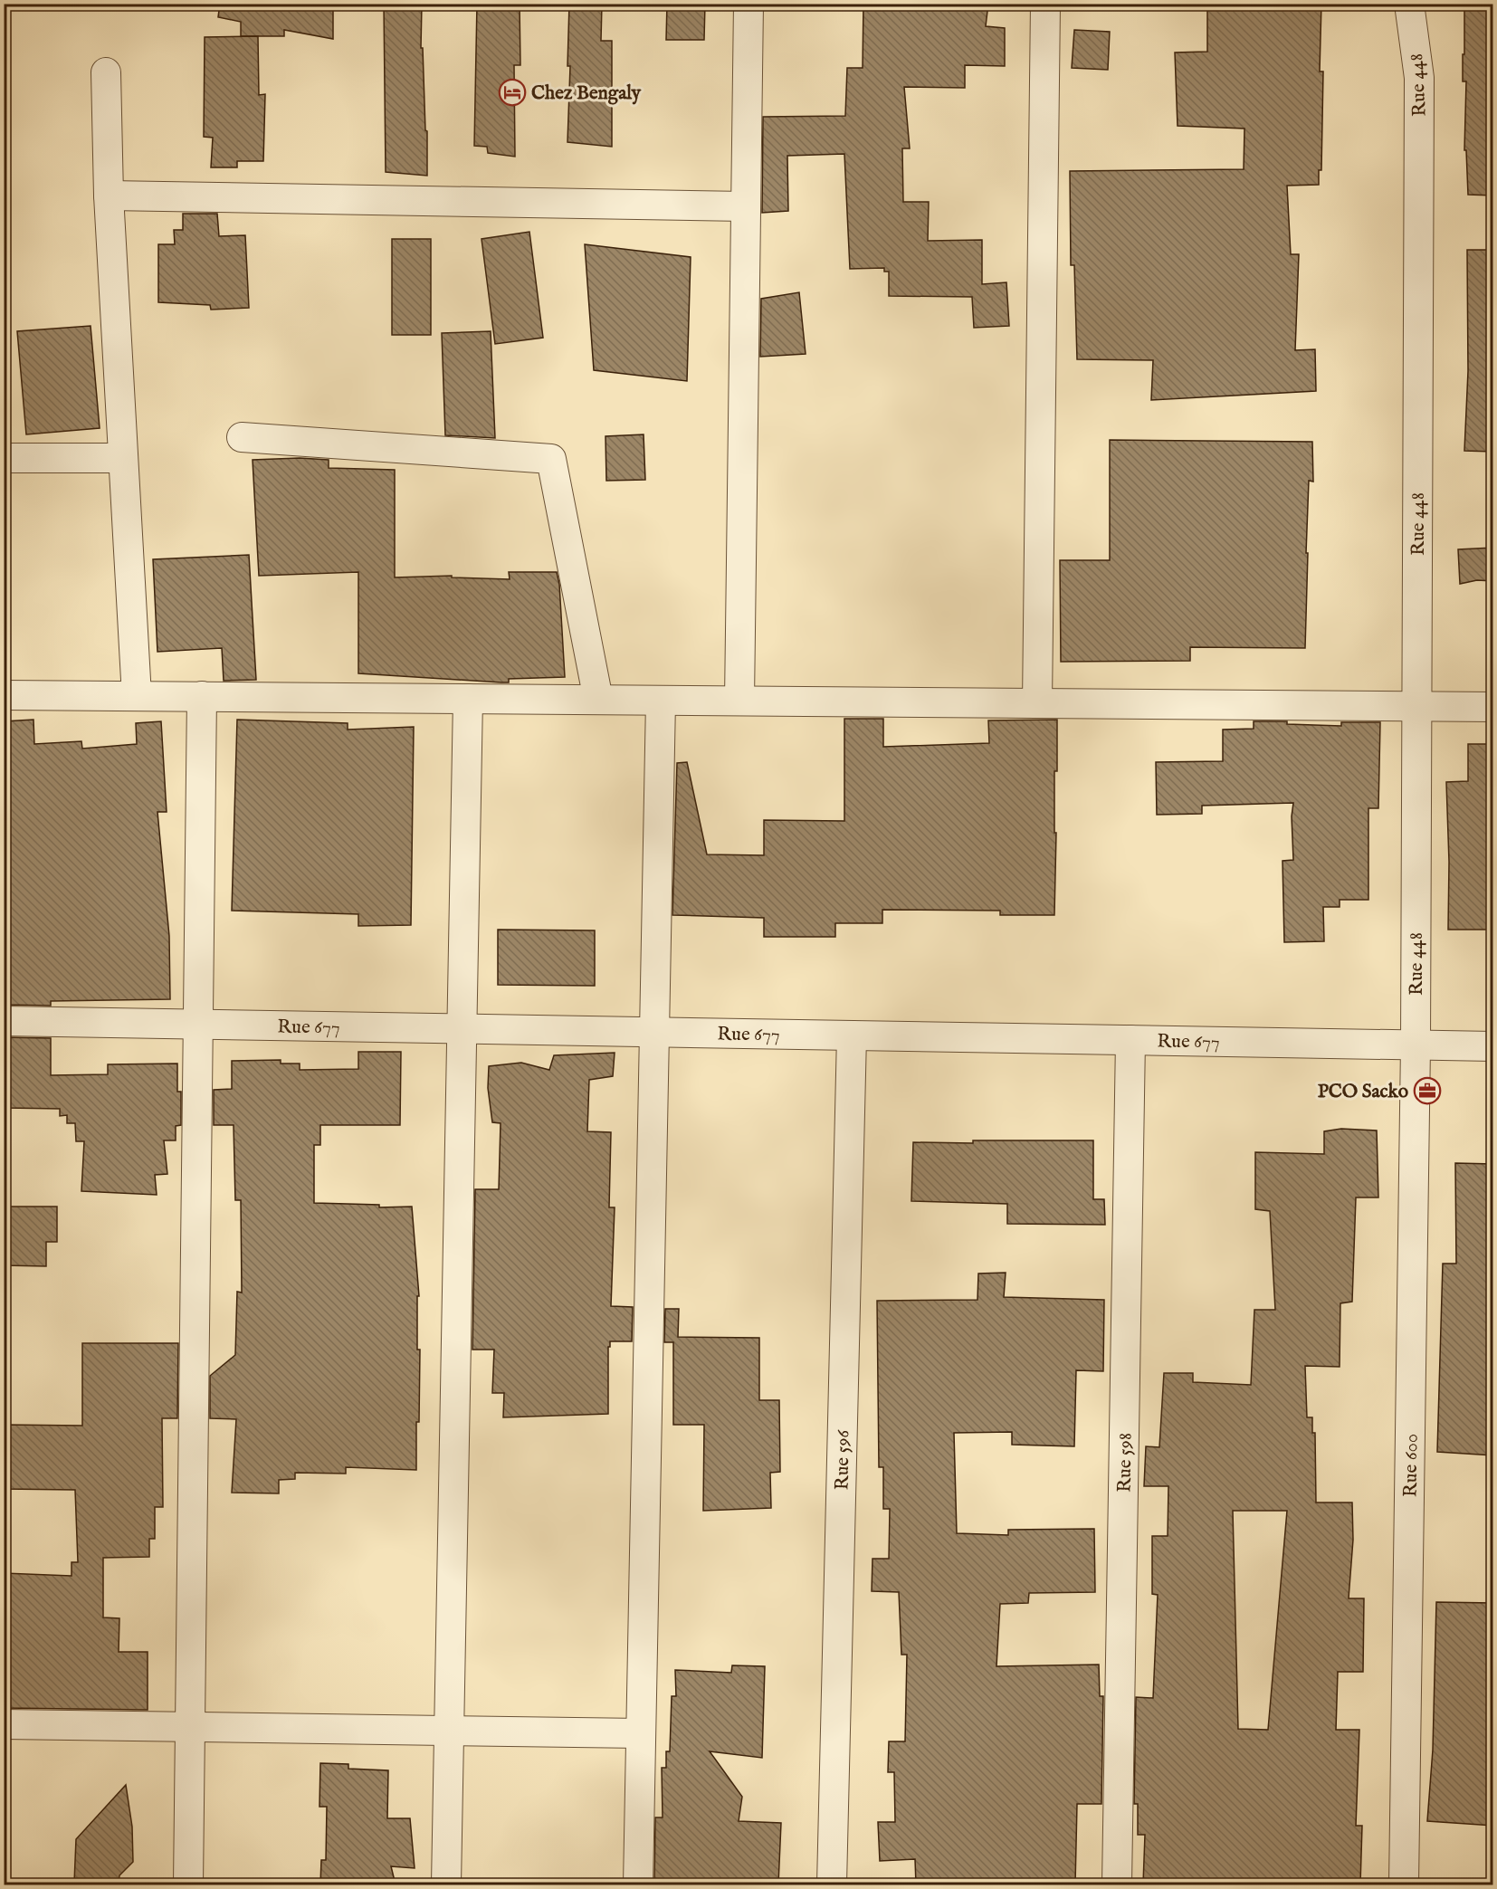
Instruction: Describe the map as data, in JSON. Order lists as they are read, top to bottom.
{
  "streets": {
    "street": [
      "Rue 448",
      "Rue 677",
      "Rue 596",
      "Rue 598",
      "Rue 600"
    ]
  },
  "crossings": [
    ["Rue 448", "Rue 677"],
    ["Rue 448", "Rue 600"],
    ["Rue 677", "Rue 596"],
    ["Rue 677", "Rue 598"],
    ["Rue 677", "Rue 600"]
  ],
  "places": {
    "hotel": ["Chez Bengaly"],
    "office": ["PCO Sacko"]
  }
}
